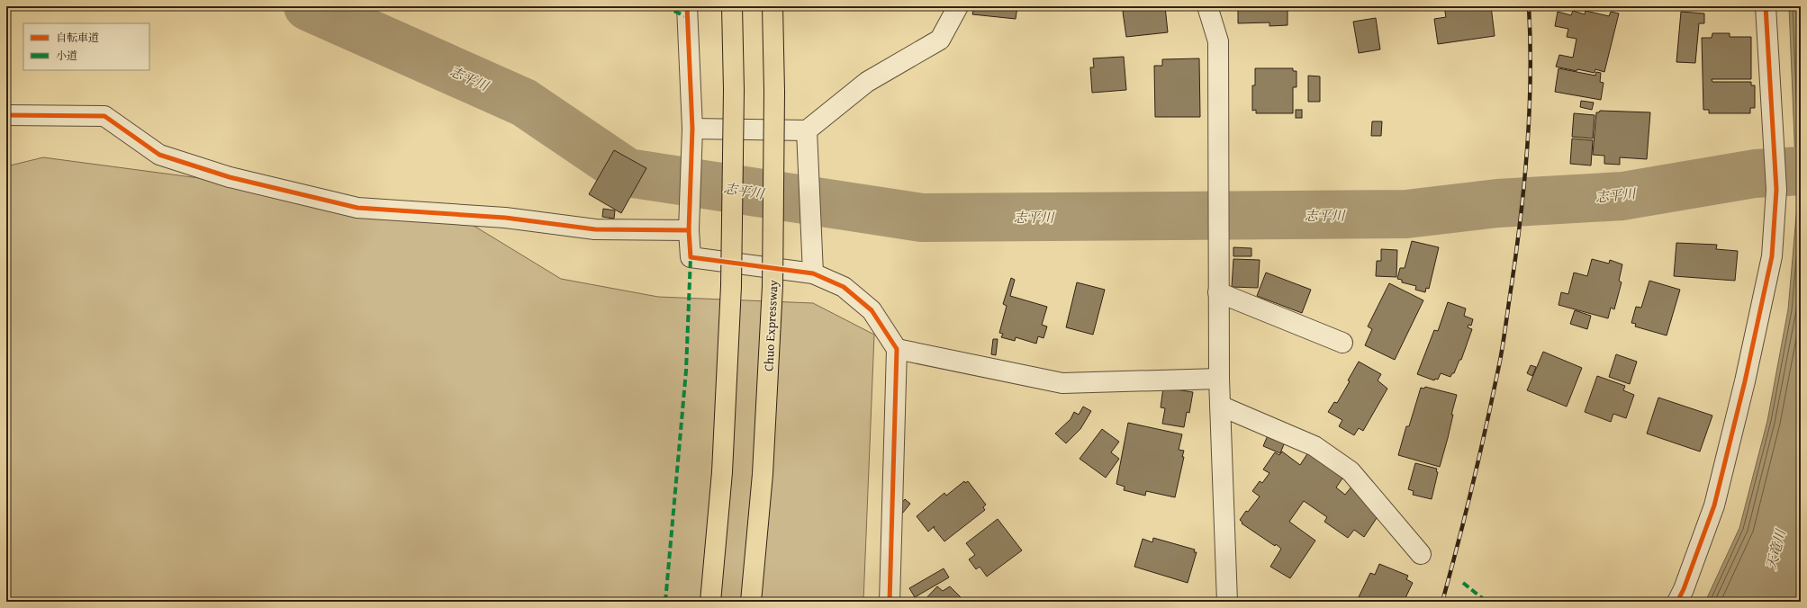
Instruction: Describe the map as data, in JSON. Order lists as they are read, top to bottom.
{
  "streets": {
    "highway": ["Chuo Expressway"]
  },
  "water": ["志平川", "天竜川"],
  "legend": ["自転車道", "小道"]
}
